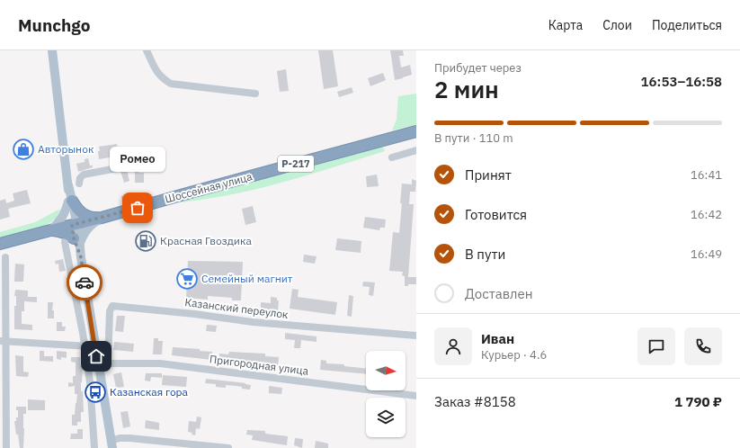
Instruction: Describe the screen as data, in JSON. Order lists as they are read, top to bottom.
{
  "streets": {
    "highway": ["Р-217", "Шоссейная улица"],
    "street": ["Казанский переулок", "Пригородная улица"]
  },
  "crossings": [
    ["Казанский переулок", "Пригородная улица"]
  ],
  "places": {
    "shop": ["Авторынок"],
    "other": ["Ромео"],
    "fuel station": ["Красная Гвоздика"],
    "supermarket": ["Семейный магнит"],
    "bus stop": ["Казанская гора"]
  },
  "north": "right",
  "page": {
    "header": "Munchgo",
    "nav": ["Карта", "Слои", "Поделиться"],
    "heading": ["2 мин", "Прибудет через", "16:53–16:58"],
    "panel": [
      "Иван",
      "Курьер · 4.6",
      "Заказ #8158",
      "1 790 ₽"
    ],
    "bar": "В пути · 110 m",
    "bubble": "Ромео",
    "list": [
      ["Принят", "16:41"],
      ["Готовится", "16:42"],
      ["В пути", "16:49"],
      "Доставлен"
    ]
  }
}
